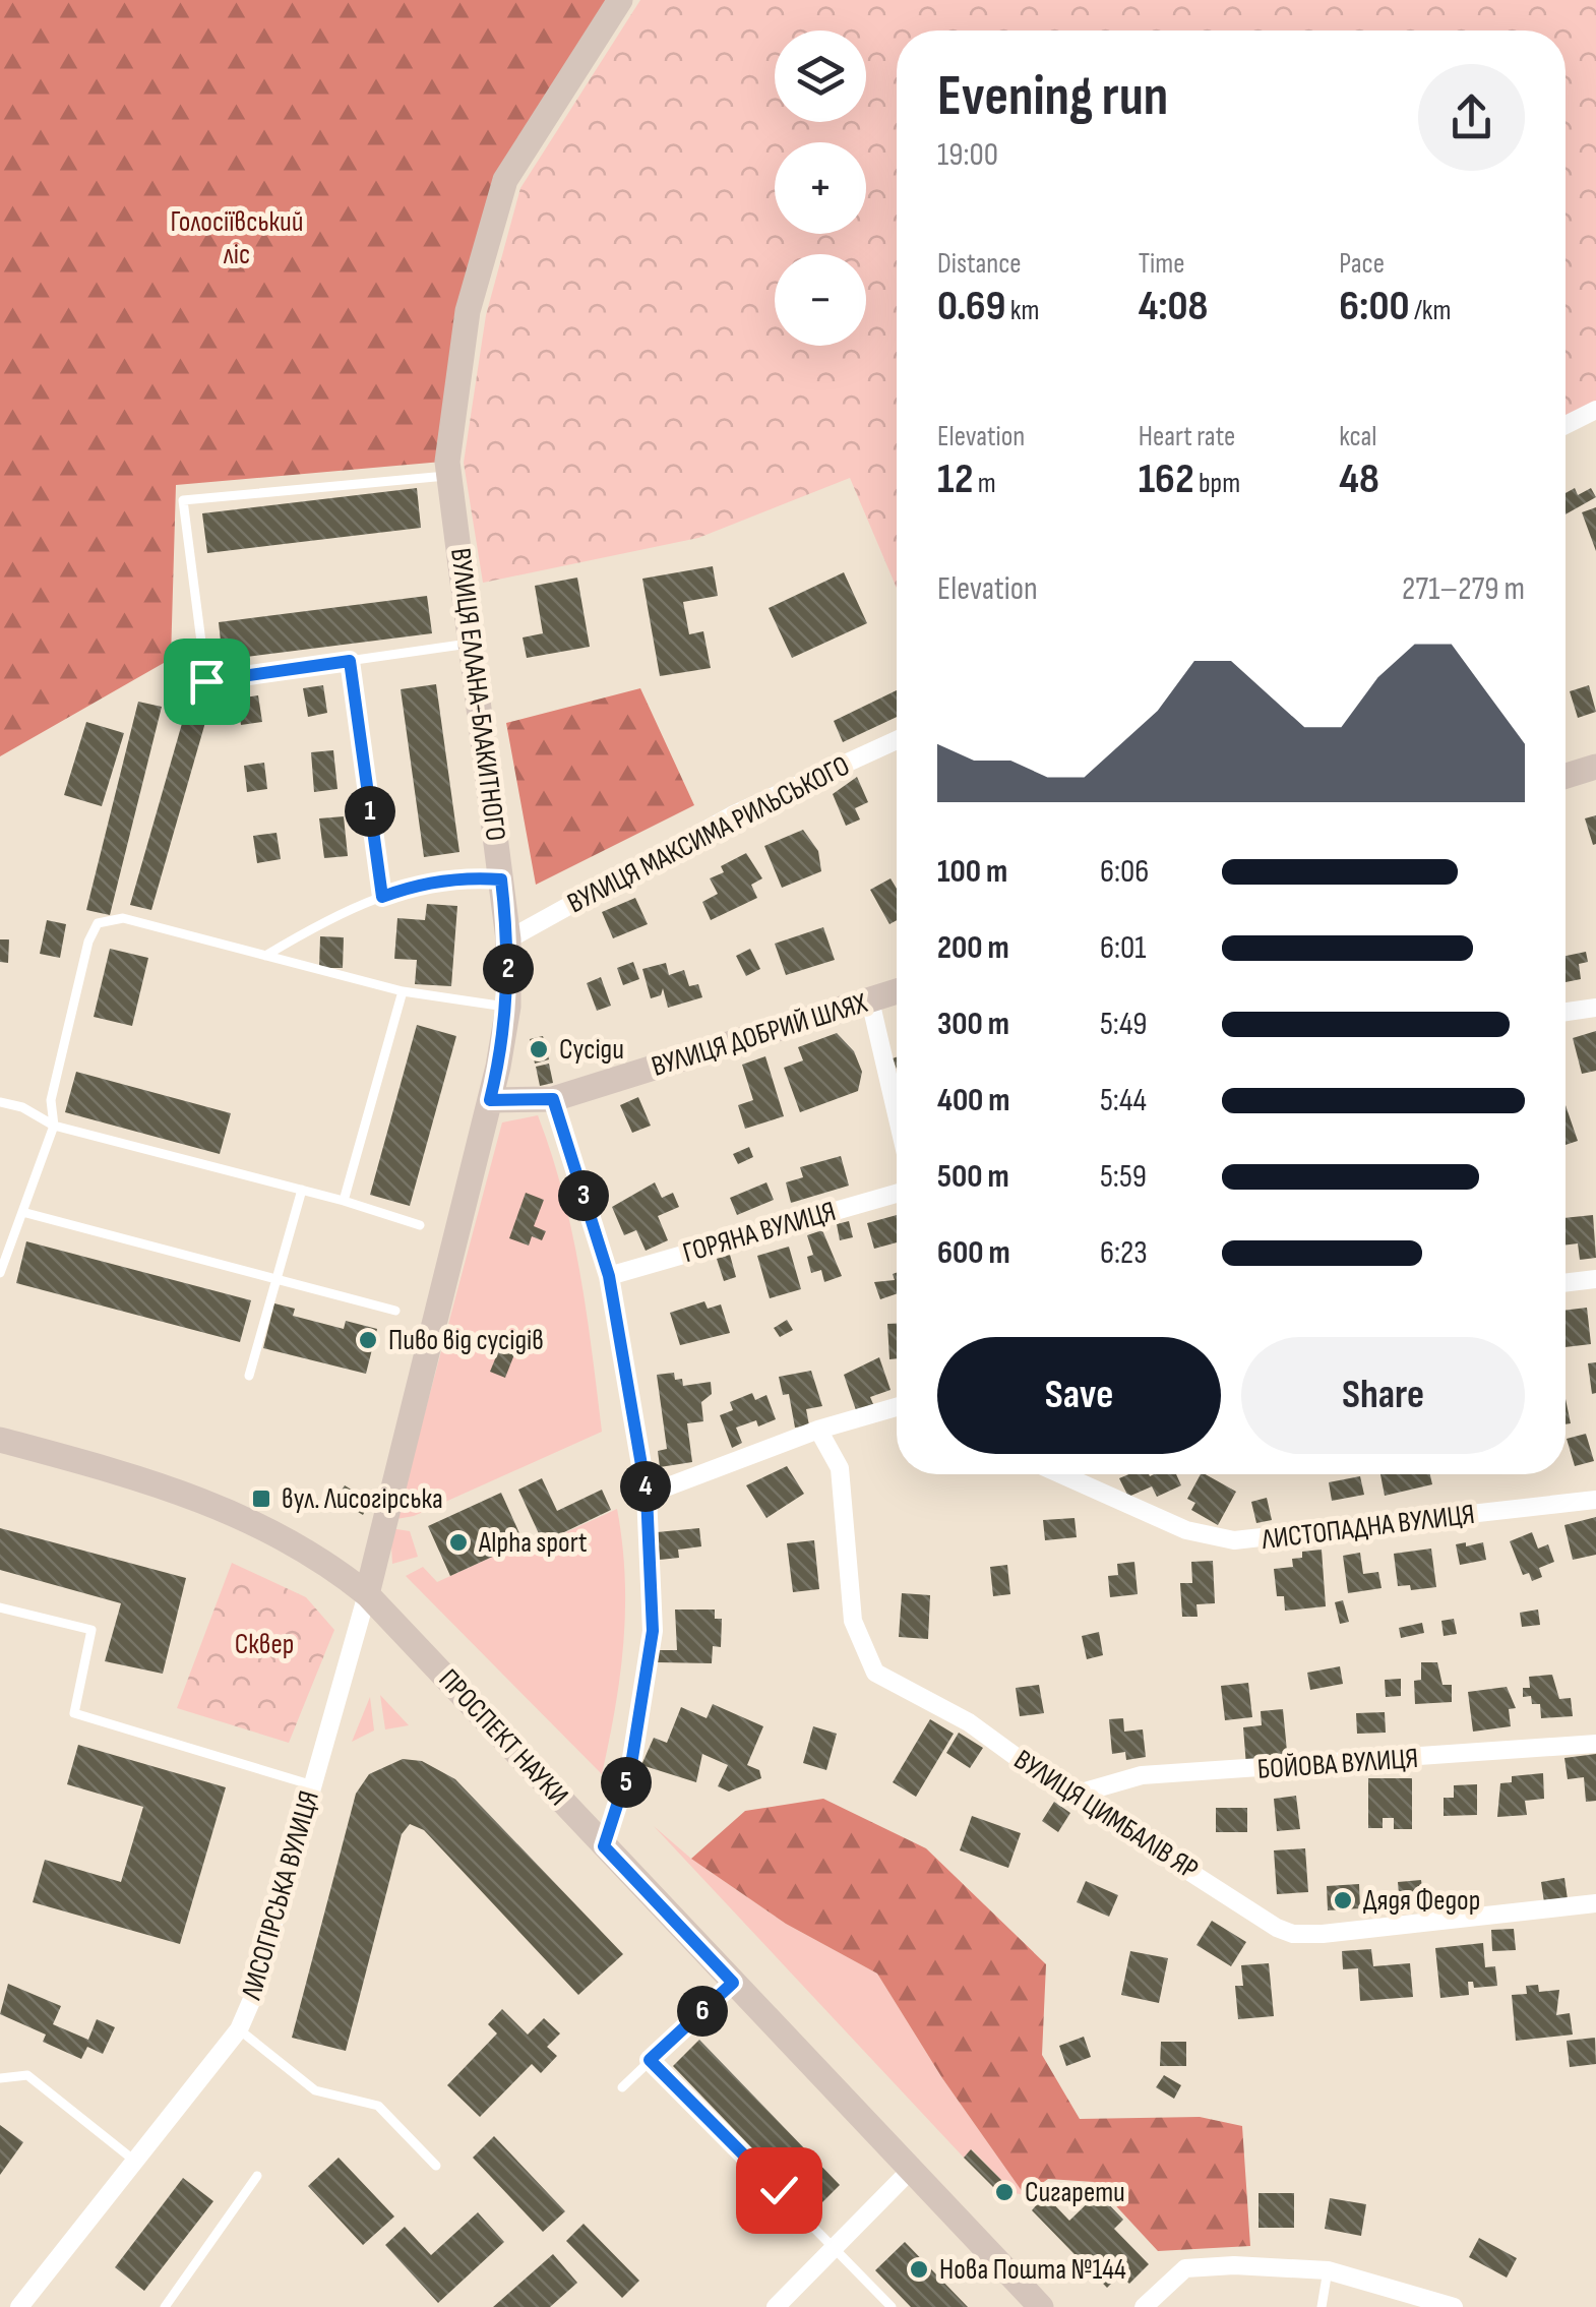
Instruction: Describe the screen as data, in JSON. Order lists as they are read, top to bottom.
{
  "streets": {
    "street": [
      "ВУЛИЦЯ ЕЛЛАНА-БЛАКИТНОГО",
      "ВУЛИЦЯ МАКСИМА РИЛЬСЬКОГО",
      "ВУЛИЦЯ ДОБРИЙ ШЛЯХ",
      "ГОРЯНА ВУЛИЦЯ",
      "ЛИСТОПАДНА ВУЛИЦЯ",
      "ПРОСПЕКТ НАУКИ",
      "БОЙОВА ВУЛИЦЯ",
      "ВУЛИЦЯ ЦИМБАЛІВ ЯР",
      "ЛИСОГІРСЬКА ВУЛИЦЯ"
    ]
  },
  "crossings": [
    ["ВУЛИЦЯ ЕЛЛАНА-БЛАКИТНОГО", "ВУЛИЦЯ МАКСИМА РИЛЬСЬКОГО"],
    ["ВУЛИЦЯ ЕЛЛАНА-БЛАКИТНОГО", "ВУЛИЦЯ ДОБРИЙ ШЛЯХ"],
    ["ВУЛИЦЯ ЕЛЛАНА-БЛАКИТНОГО", "ПРОСПЕКТ НАУКИ"],
    ["ВУЛИЦЯ ЕЛЛАНА-БЛАКИТНОГО", "ЛИСОГІРСЬКА ВУЛИЦЯ"],
    ["ПРОСПЕКТ НАУКИ", "ЛИСОГІРСЬКА ВУЛИЦЯ"],
    ["БОЙОВА ВУЛИЦЯ", "ВУЛИЦЯ ЦИМБАЛІВ ЯР"]
  ],
  "parks": ["Голосіївський ліс", "Сквер"],
  "places": {
    "other": [
      "Сусіди",
      "Пиво від сусідів",
      "Alpha sport",
      "Дядя Федор",
      "Сигарети",
      "Нова Пошта №144"
    ],
    "transit": ["вул. Лисогірська"]
  },
  "page": {
    "map_buttons": ["+", "−"],
    "heading": ["Evening run", "19:00"],
    "stats": [
      ["Distance", "0.69 km"],
      ["Time", "4:08"],
      ["Pace", "6:00 /km"],
      ["Elevation", "12 m"],
      ["Heart rate", "162 bpm"],
      ["kcal", "48"]
    ],
    "chart": ["Elevation", "271–279 m"],
    "pins": [
      "1",
      "2",
      "3",
      "4",
      "5",
      "6"
    ],
    "list": [
      {
        "name": "100 m",
        "note": "6:06"
      },
      {
        "name": "200 m",
        "note": "6:01"
      },
      {
        "name": "300 m",
        "note": "5:49"
      },
      {
        "name": "400 m",
        "note": "5:44"
      },
      {
        "name": "500 m",
        "note": "5:59"
      },
      {
        "name": "600 m",
        "note": "6:23"
      }
    ],
    "buttons": ["Save", "Share"]
  }
}
